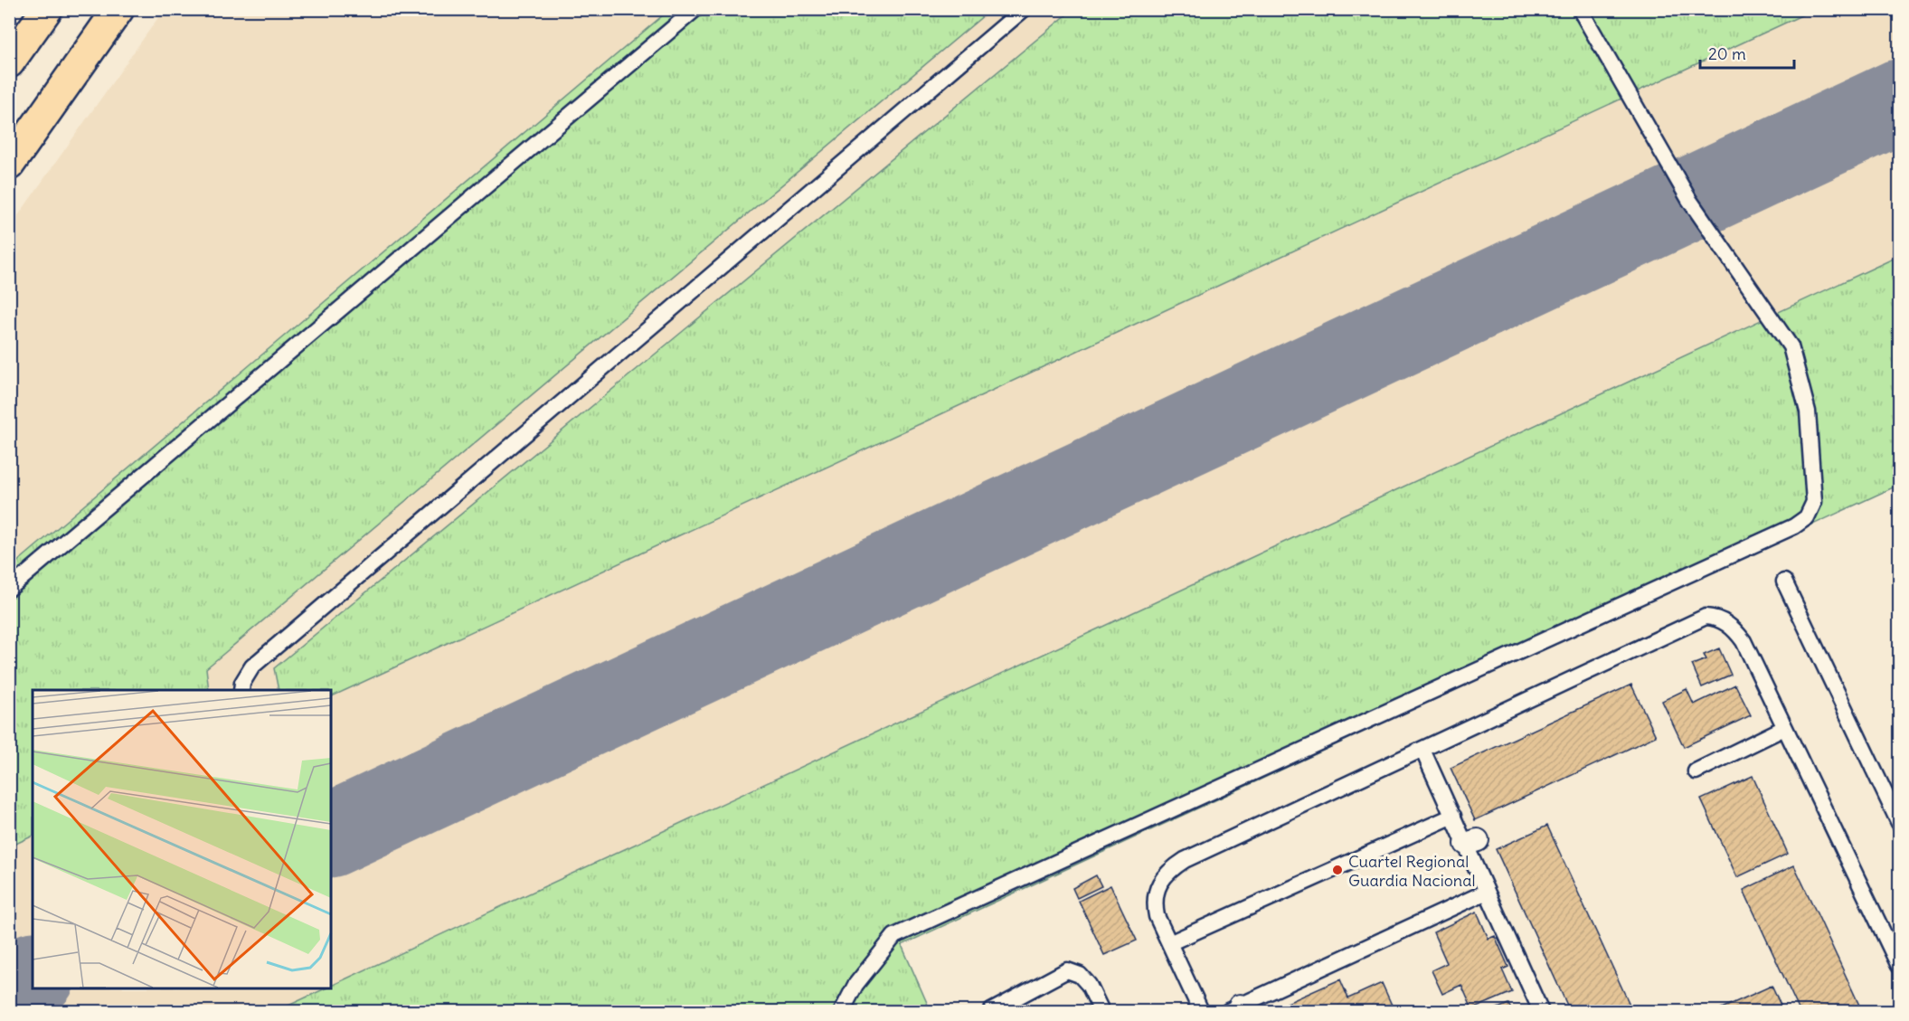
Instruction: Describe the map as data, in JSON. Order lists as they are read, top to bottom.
{
  "places": ["Cuartel Regional Guardia Nacional"],
  "scale_bar": "20 m"
}
